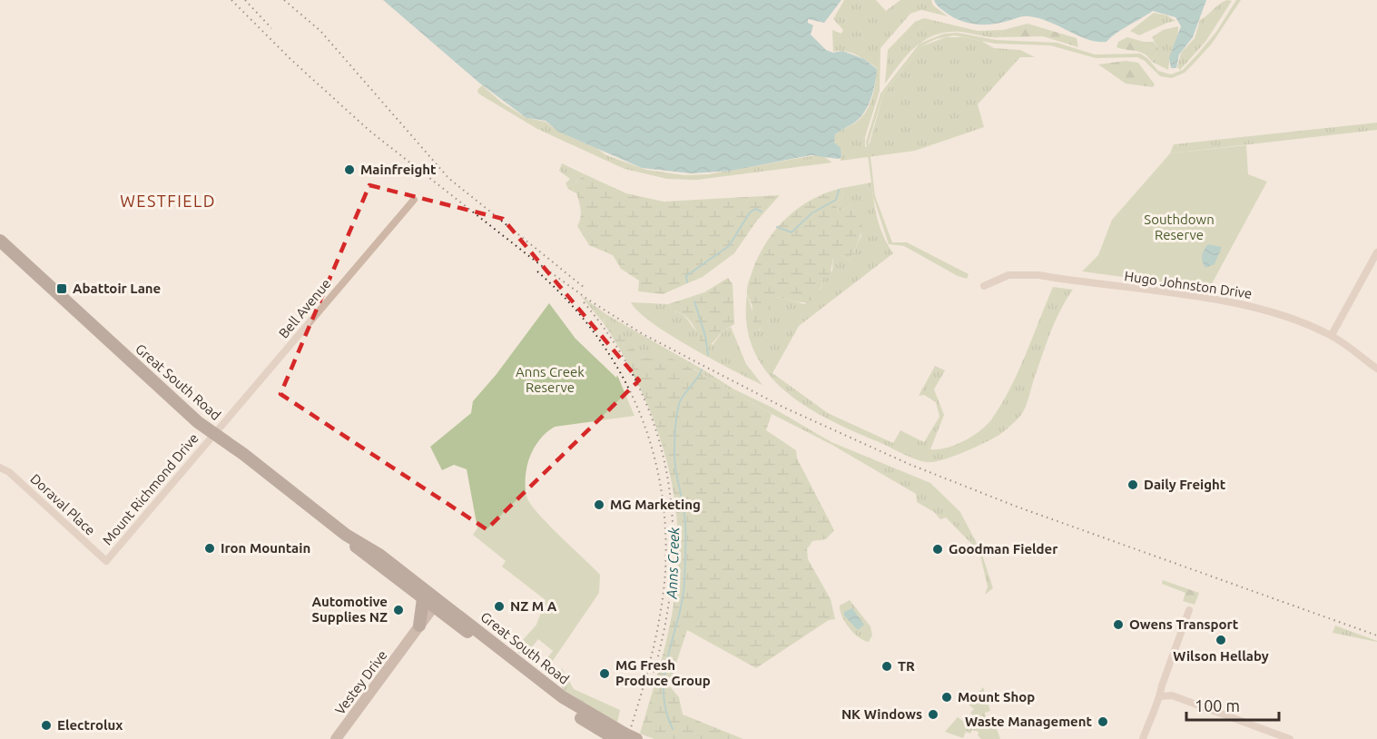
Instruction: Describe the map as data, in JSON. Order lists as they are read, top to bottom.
{
  "streets": {
    "main road": ["Great South Road"],
    "street": [
      "Hugo Johnston Drive",
      "Bell Avenue",
      "Mount Richmond Drive",
      "Doraval Place",
      "Vestey Drive"
    ]
  },
  "crossings": [
    ["Bell Avenue", "Great South Road"],
    ["Bell Avenue", "Mount Richmond Drive"],
    ["Great South Road", "Mount Richmond Drive"],
    ["Great South Road", "Vestey Drive"],
    ["Mount Richmond Drive", "Doraval Place"]
  ],
  "districts": ["WESTFIELD"],
  "water": ["Anns Creek"],
  "parks": ["Southdown Reserve", "Anns Creek Reserve"],
  "places": {
    "other": [
      "Mainfreight",
      "Daily Freight",
      "MG Marketing",
      "Iron Mountain",
      "Goodman Fielder",
      "NZ M A",
      "Automotive Supplies NZ",
      "Owens Transport",
      "Wilson Hellaby",
      "TR",
      "MG Fresh Produce Group",
      "Mount Shop",
      "NK Windows",
      "Waste Management",
      "Electrolux"
    ],
    "transit": ["Abattoir Lane"]
  },
  "scale_bar": "100 m"
}
